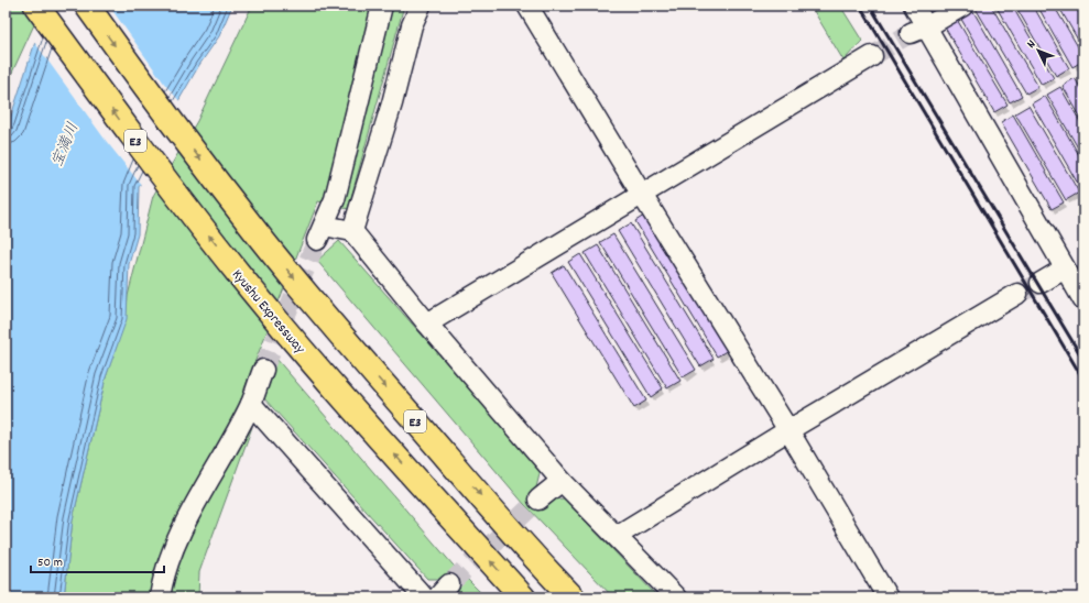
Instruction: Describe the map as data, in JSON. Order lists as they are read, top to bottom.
{
  "streets": {
    "highway": ["E3", "Kyushu Expressway"]
  },
  "water": ["宝満川"],
  "scale_bar": "50 m",
  "north": "top left"
}
